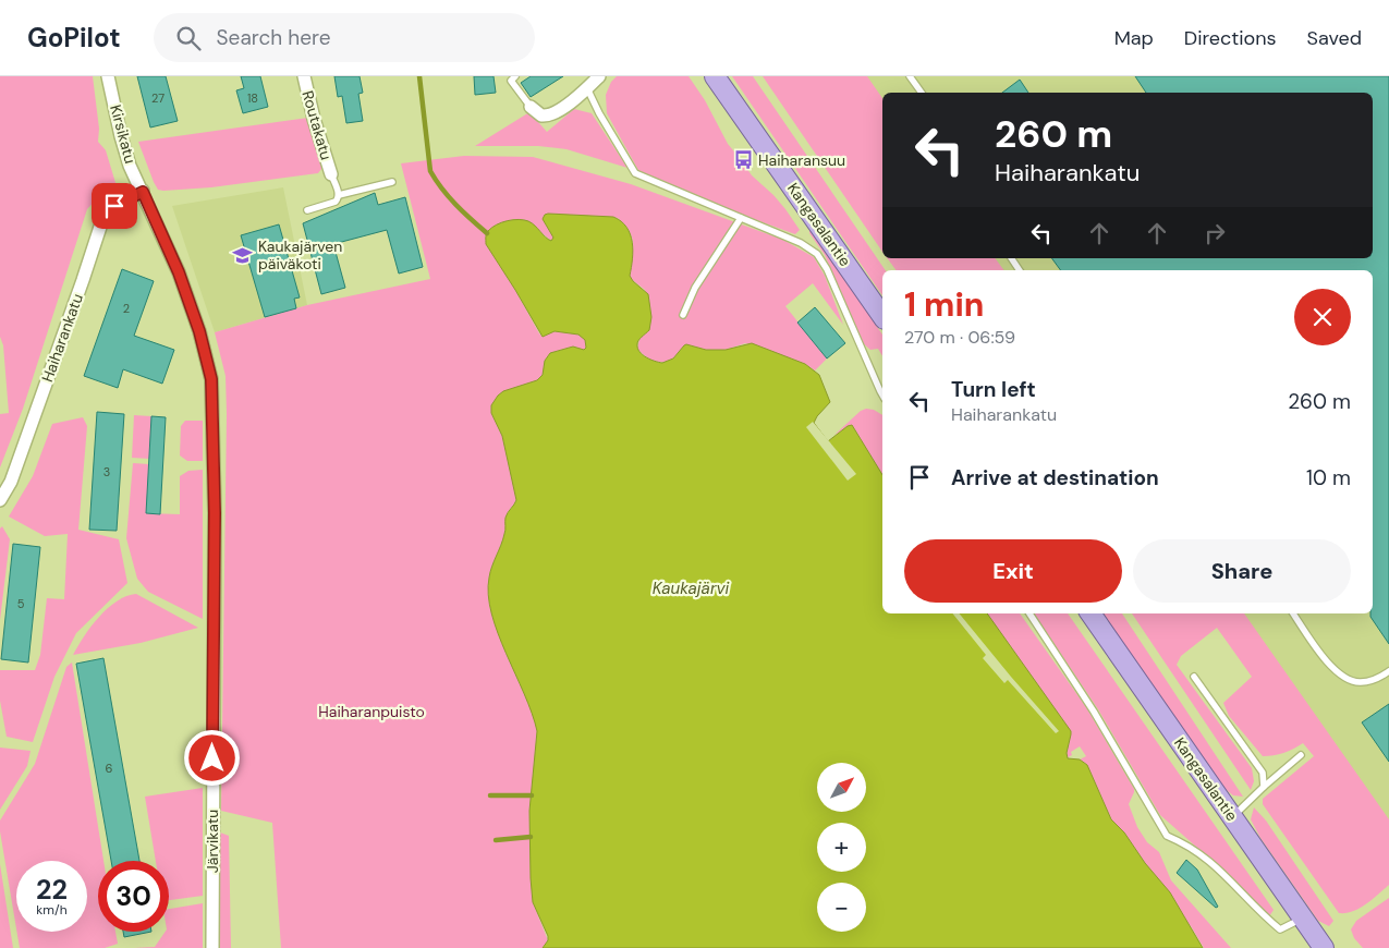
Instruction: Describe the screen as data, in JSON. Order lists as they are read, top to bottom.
{
  "streets": {
    "main road": ["Kangasalantie"],
    "street": [
      "Routakatu",
      "Kirsikatu",
      "Haiharankatu",
      "Järvikatu"
    ]
  },
  "crossings": [
    ["Kirsikatu", "Haiharankatu"],
    ["Kirsikatu", "Järvikatu"],
    ["Haiharankatu", "Järvikatu"]
  ],
  "water": ["Kaukajärvi"],
  "parks": ["Haiharanpuisto"],
  "places": {
    "bus stop": ["Haiharansuu"],
    "school or university": ["Kaukajärven päiväkoti"]
  },
  "house_numbers": [
    "27",
    "18",
    "2",
    "3",
    "5",
    "6"
  ],
  "north": "top right",
  "page": {
    "header": "GoPilot",
    "search": "Search here",
    "nav": ["Map", "Directions", "Saved"],
    "turn": ["260 m", "Haiharankatu"],
    "heading": ["1 min", "270 m · 06:59"],
    "list": [
      {
        "name": "Turn left",
        "note": "Haiharankatu",
        "value": "260 m"
      },
      {
        "name": "Arrive at destination",
        "value": "10 m"
      }
    ],
    "buttons": ["Exit", "Share"],
    "map_buttons": ["+", "−"],
    "speed": "22 km/h",
    "limit": "30"
  }
}
